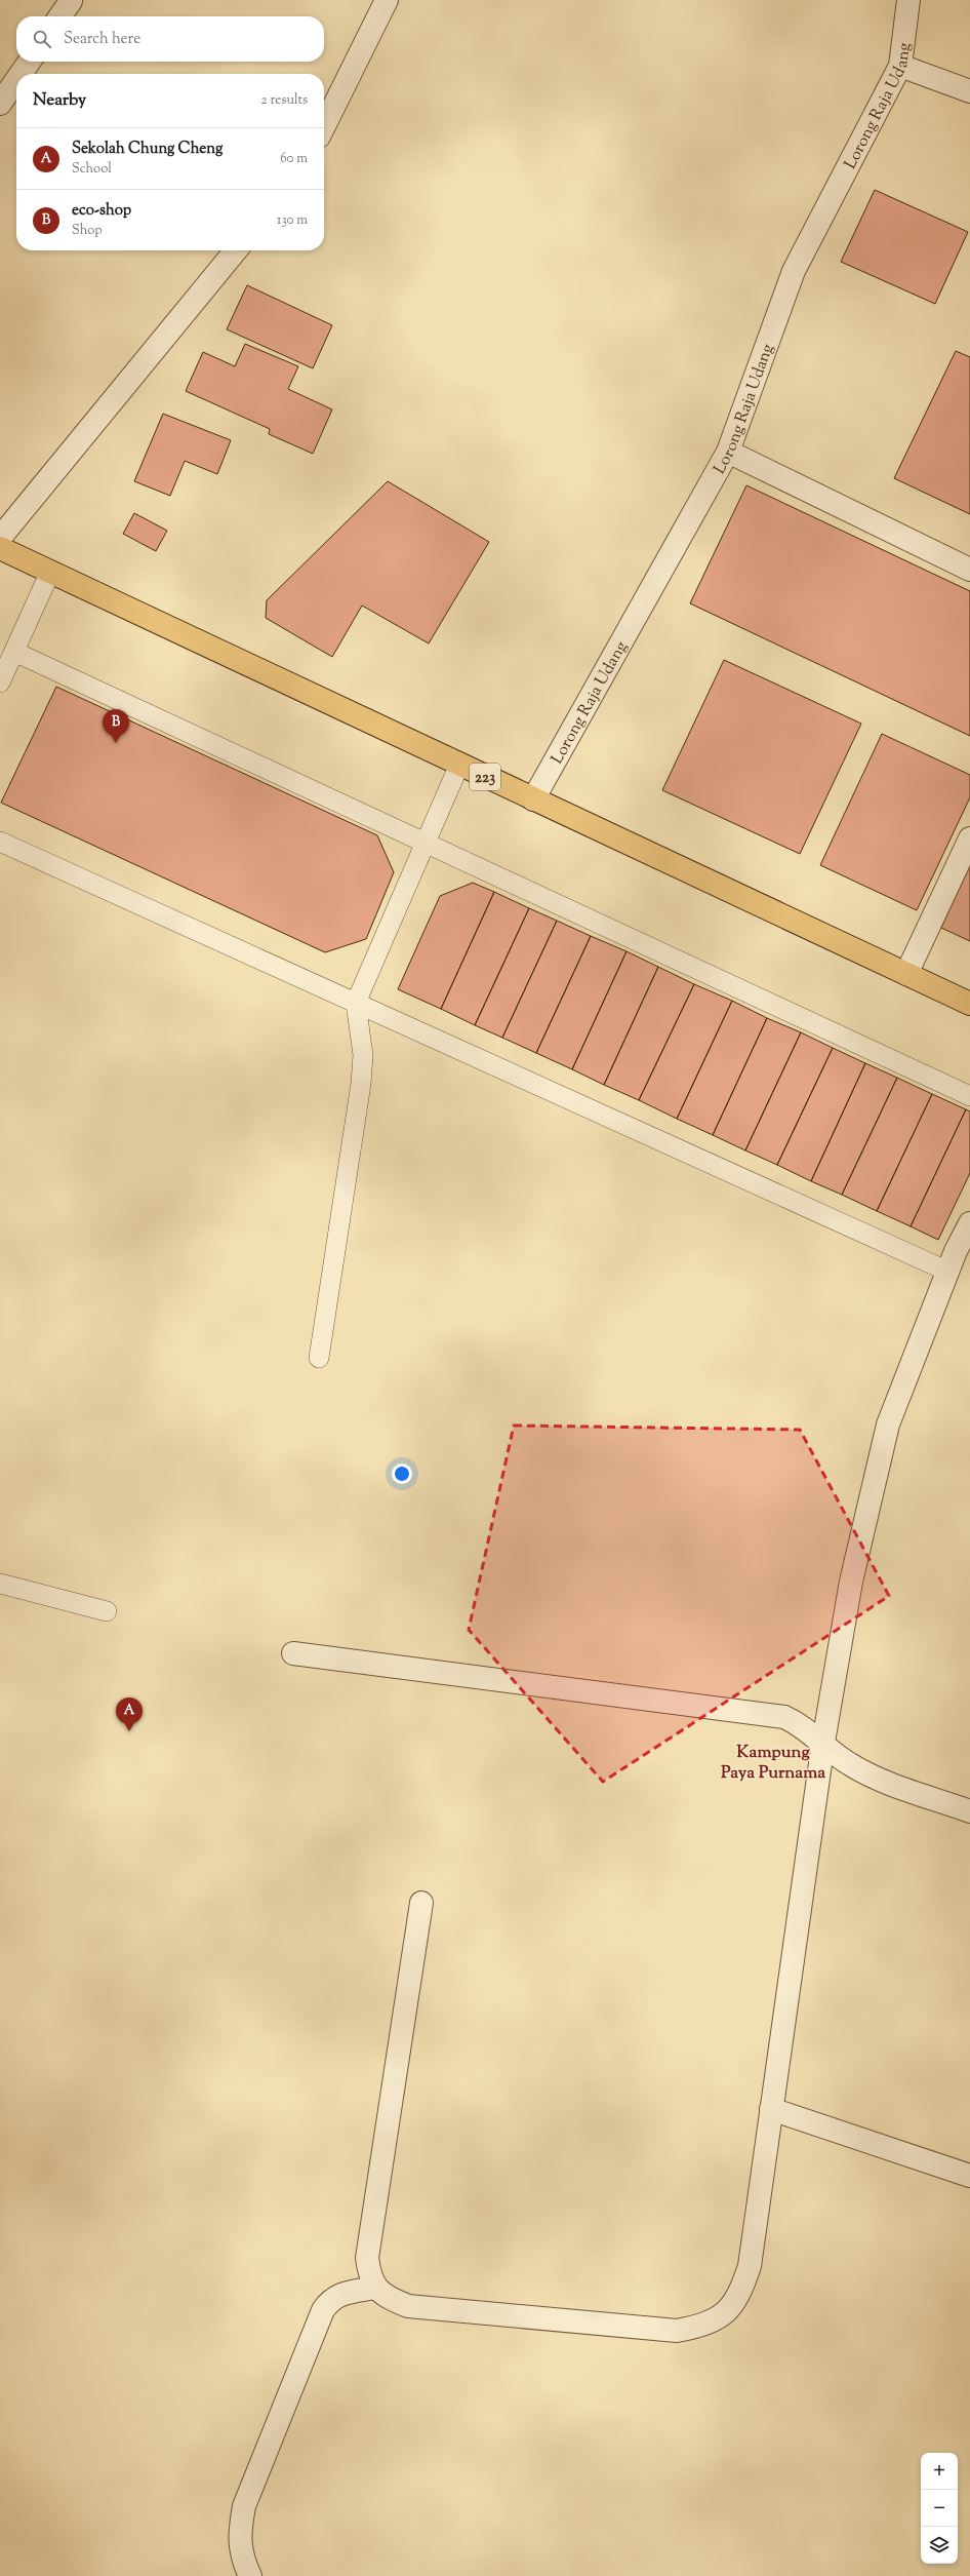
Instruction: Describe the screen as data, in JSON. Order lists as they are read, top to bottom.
{
  "streets": {
    "main road": ["223"],
    "street": ["Lorong Raja Udang"]
  },
  "crossings": [
    ["Lorong Raja Udang", "223"]
  ],
  "districts": ["Kampung Paya Purnama"],
  "page": {
    "search": "Search here",
    "heading": ["Nearby", "2 results"],
    "list": [
      {
        "mark": "A",
        "name": "Sekolah Chung Cheng",
        "note": "School",
        "value": "60 m"
      },
      {
        "mark": "B",
        "name": "eco-shop",
        "note": "Shop",
        "value": "130 m"
      }
    ],
    "pins": ["B", "A"],
    "map_buttons": ["+", "−"]
  }
}
